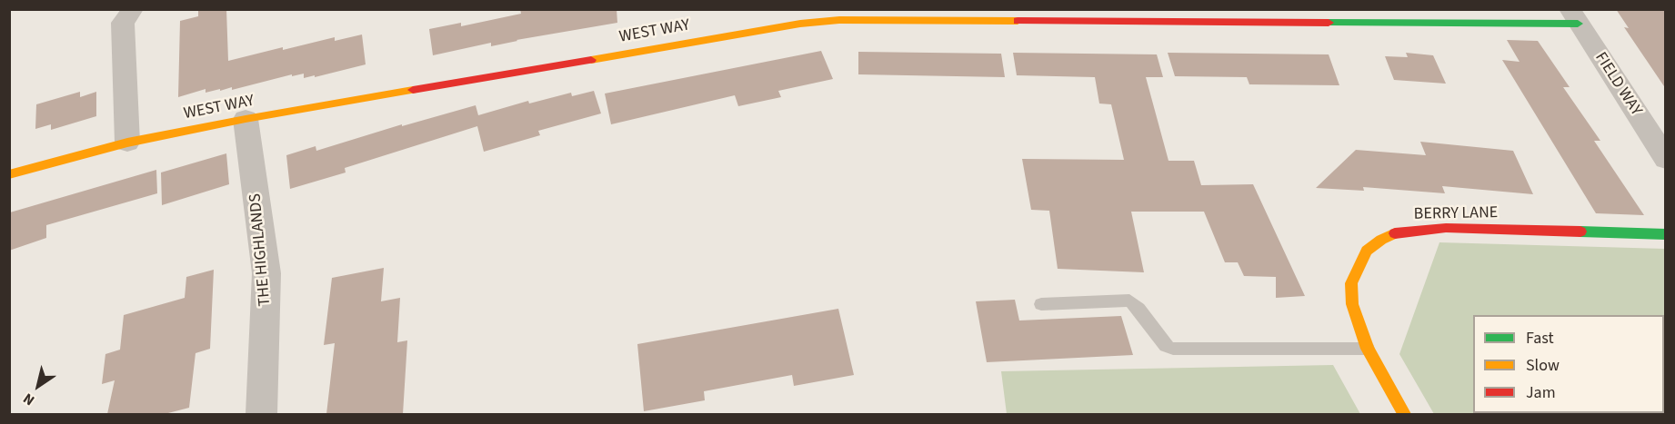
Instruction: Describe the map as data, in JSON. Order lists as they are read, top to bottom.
{
  "streets": {
    "street": [
      "WEST WAY",
      "FIELD WAY",
      "BERRY LANE",
      "THE HIGHLANDS"
    ]
  },
  "crossings": [
    ["WEST WAY", "FIELD WAY"],
    ["WEST WAY", "THE HIGHLANDS"]
  ],
  "legend": ["Fast", "Slow", "Jam"],
  "north": "bottom left"
}
